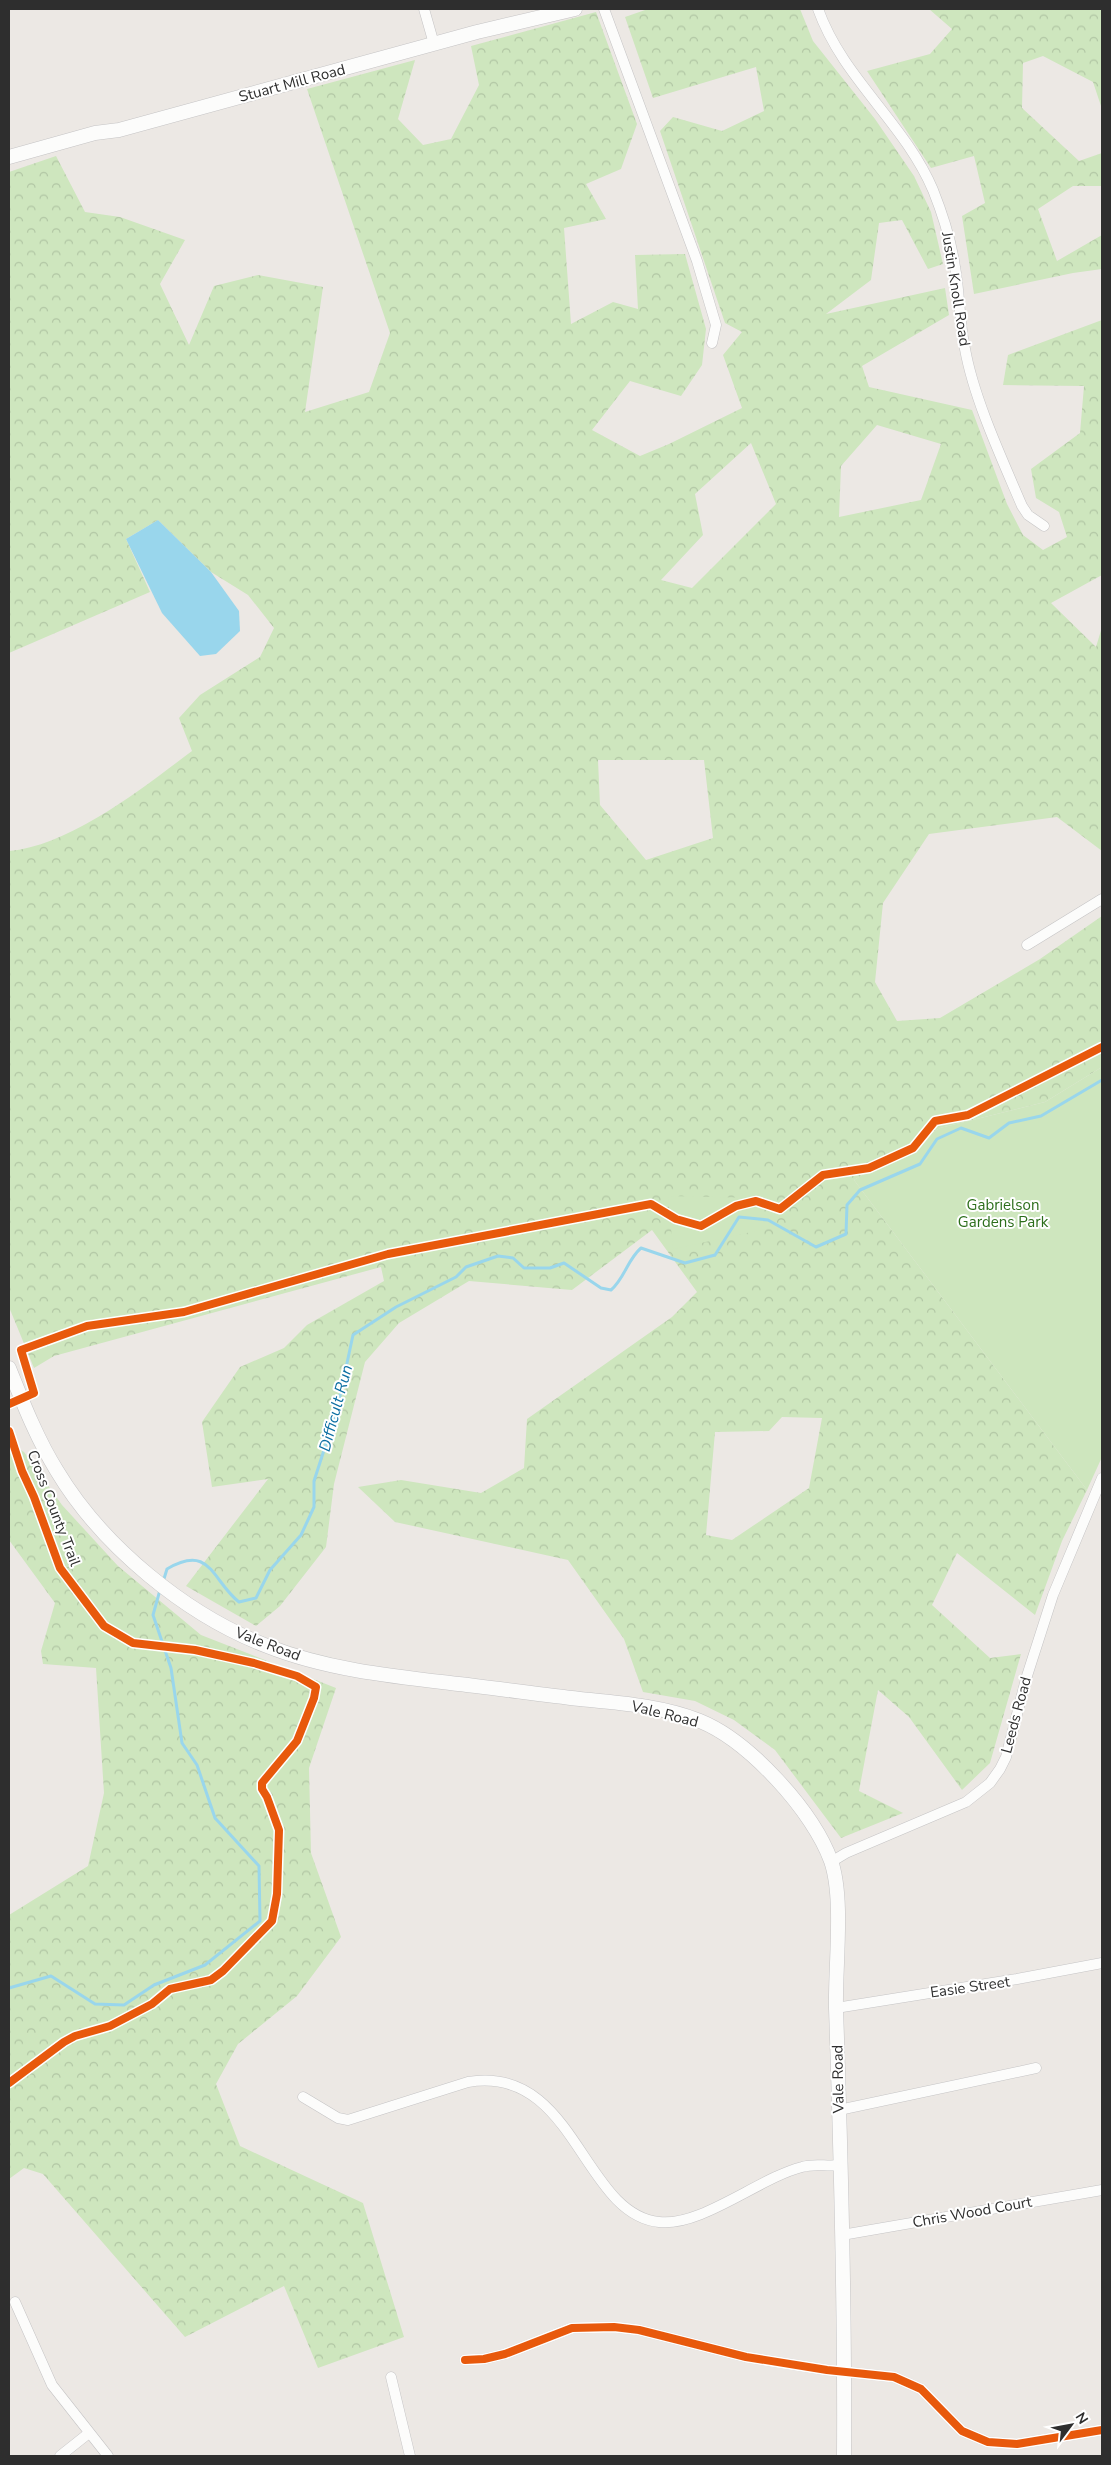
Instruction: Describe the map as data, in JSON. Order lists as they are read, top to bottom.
{
  "streets": {
    "main road": ["Stuart Mill Road", "Vale Road"],
    "street": [
      "Justin Knoll Road",
      "Leeds Road",
      "Easie Street",
      "Chris Wood Court"
    ],
    "cycle path": ["Cross County Trail"]
  },
  "crossings": [
    ["Vale Road", "Leeds Road"],
    ["Vale Road", "Easie Street"],
    ["Vale Road", "Chris Wood Court"]
  ],
  "water": ["Difficult Run"],
  "parks": ["Gabrielson Gardens Park"],
  "north": "top right"
}
